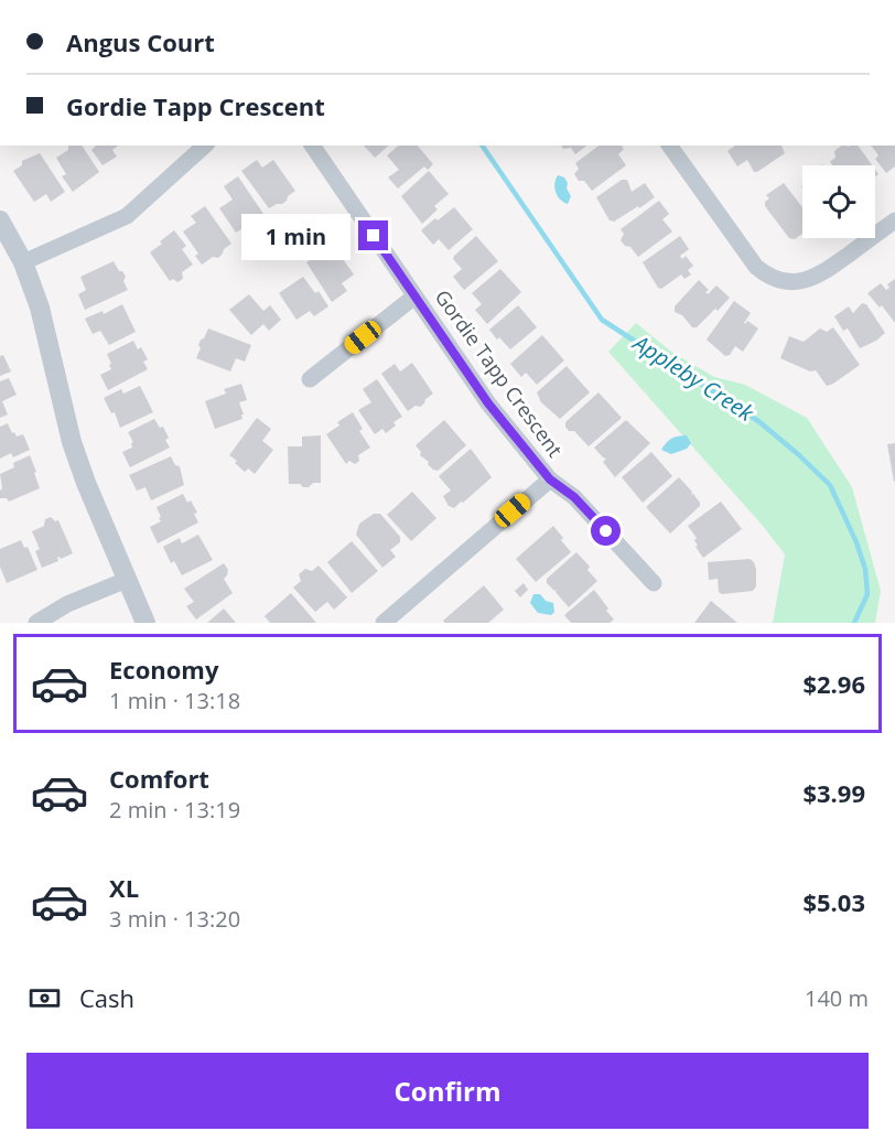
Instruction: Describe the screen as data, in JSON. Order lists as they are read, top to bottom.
{
  "streets": {
    "street": ["Gordie Tapp Crescent"]
  },
  "water": ["Appleby Creek"],
  "page": {
    "banner": ["Angus Court", "Gordie Tapp Crescent"],
    "bubble": "1 min",
    "list": [
      {
        "name": "Economy",
        "note": "1 min · 13:18",
        "value": "$2.96"
      },
      {
        "name": "Comfort",
        "note": "2 min · 13:19",
        "value": "$3.99"
      },
      {
        "name": "XL",
        "note": "3 min · 13:20",
        "value": "$5.03"
      }
    ],
    "pay": ["Cash", "140 m"],
    "buttons": "Confirm"
  }
}
